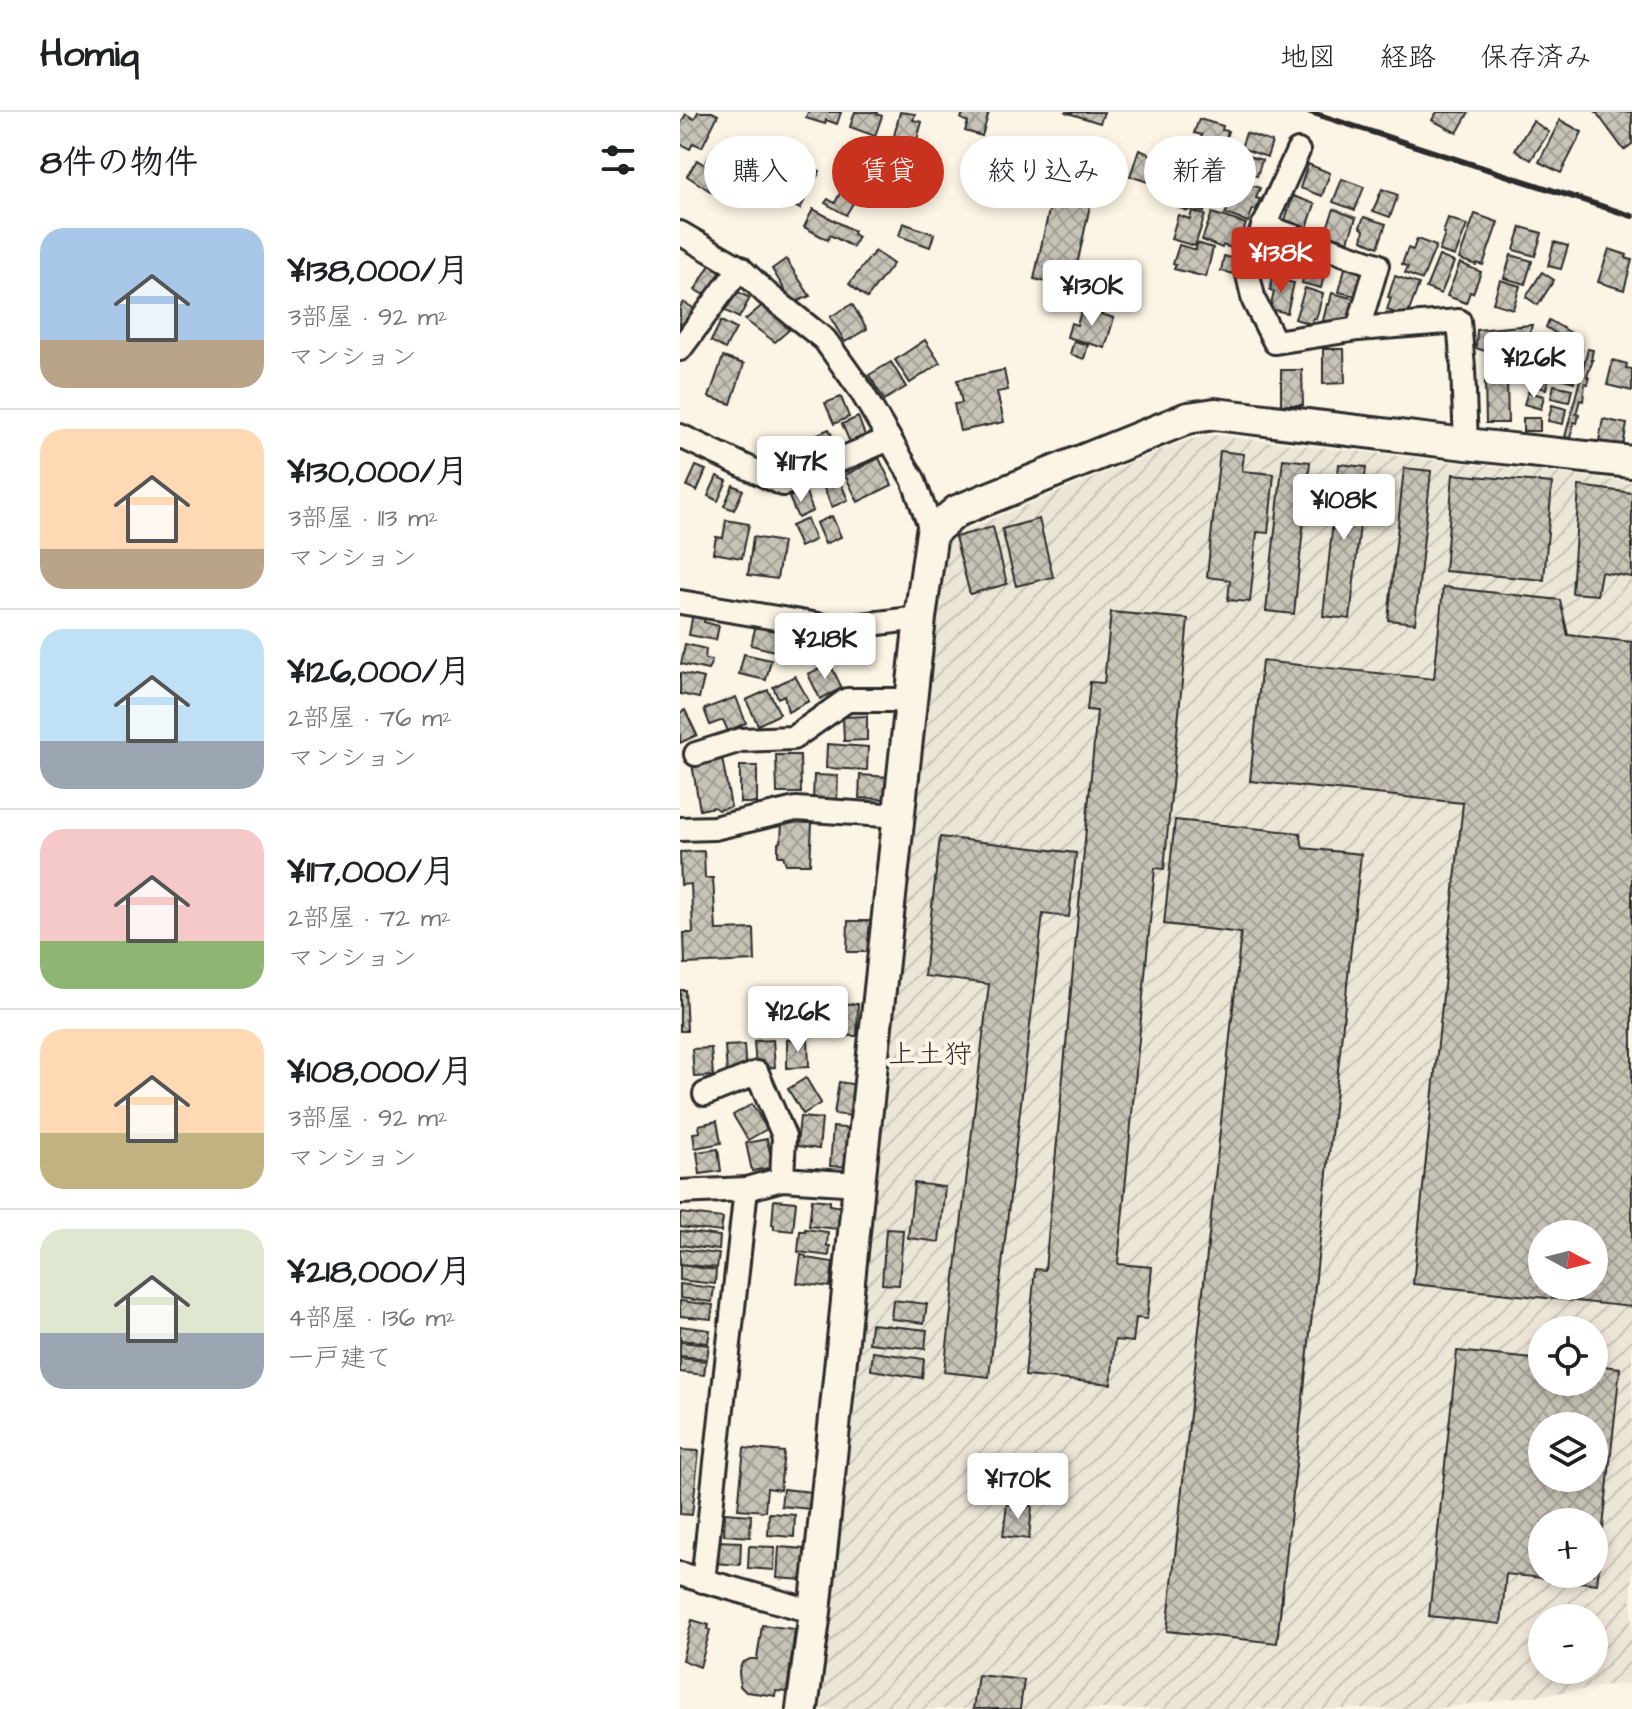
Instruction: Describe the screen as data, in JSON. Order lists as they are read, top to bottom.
{
  "districts": ["上土狩"],
  "north": "right",
  "page": {
    "header": "Homiq",
    "nav": ["地図", "経路", "保存済み"],
    "heading": "8件の物件",
    "chip": [
      "購入",
      "賃貸",
      "絞り込み",
      "新着"
    ],
    "list": [
      {
        "name": "¥138,000/月",
        "note": "3部屋 · 92 m² · マンション"
      },
      {
        "name": "¥130,000/月",
        "note": "3部屋 · 113 m² · マンション"
      },
      {
        "name": "¥126,000/月",
        "note": "2部屋 · 76 m² · マンション"
      },
      {
        "name": "¥117,000/月",
        "note": "2部屋 · 72 m² · マンション"
      },
      {
        "name": "¥108,000/月",
        "note": "3部屋 · 92 m² · マンション"
      },
      {
        "name": "¥218,000/月",
        "note": "4部屋 · 136 m² · 一戸建て"
      }
    ],
    "price": [
      "¥138K",
      "¥130K",
      "¥126K",
      "¥117K",
      "¥108K",
      "¥218K",
      "¥126K",
      "¥170K"
    ],
    "map_buttons": ["+", "−"]
  }
}
